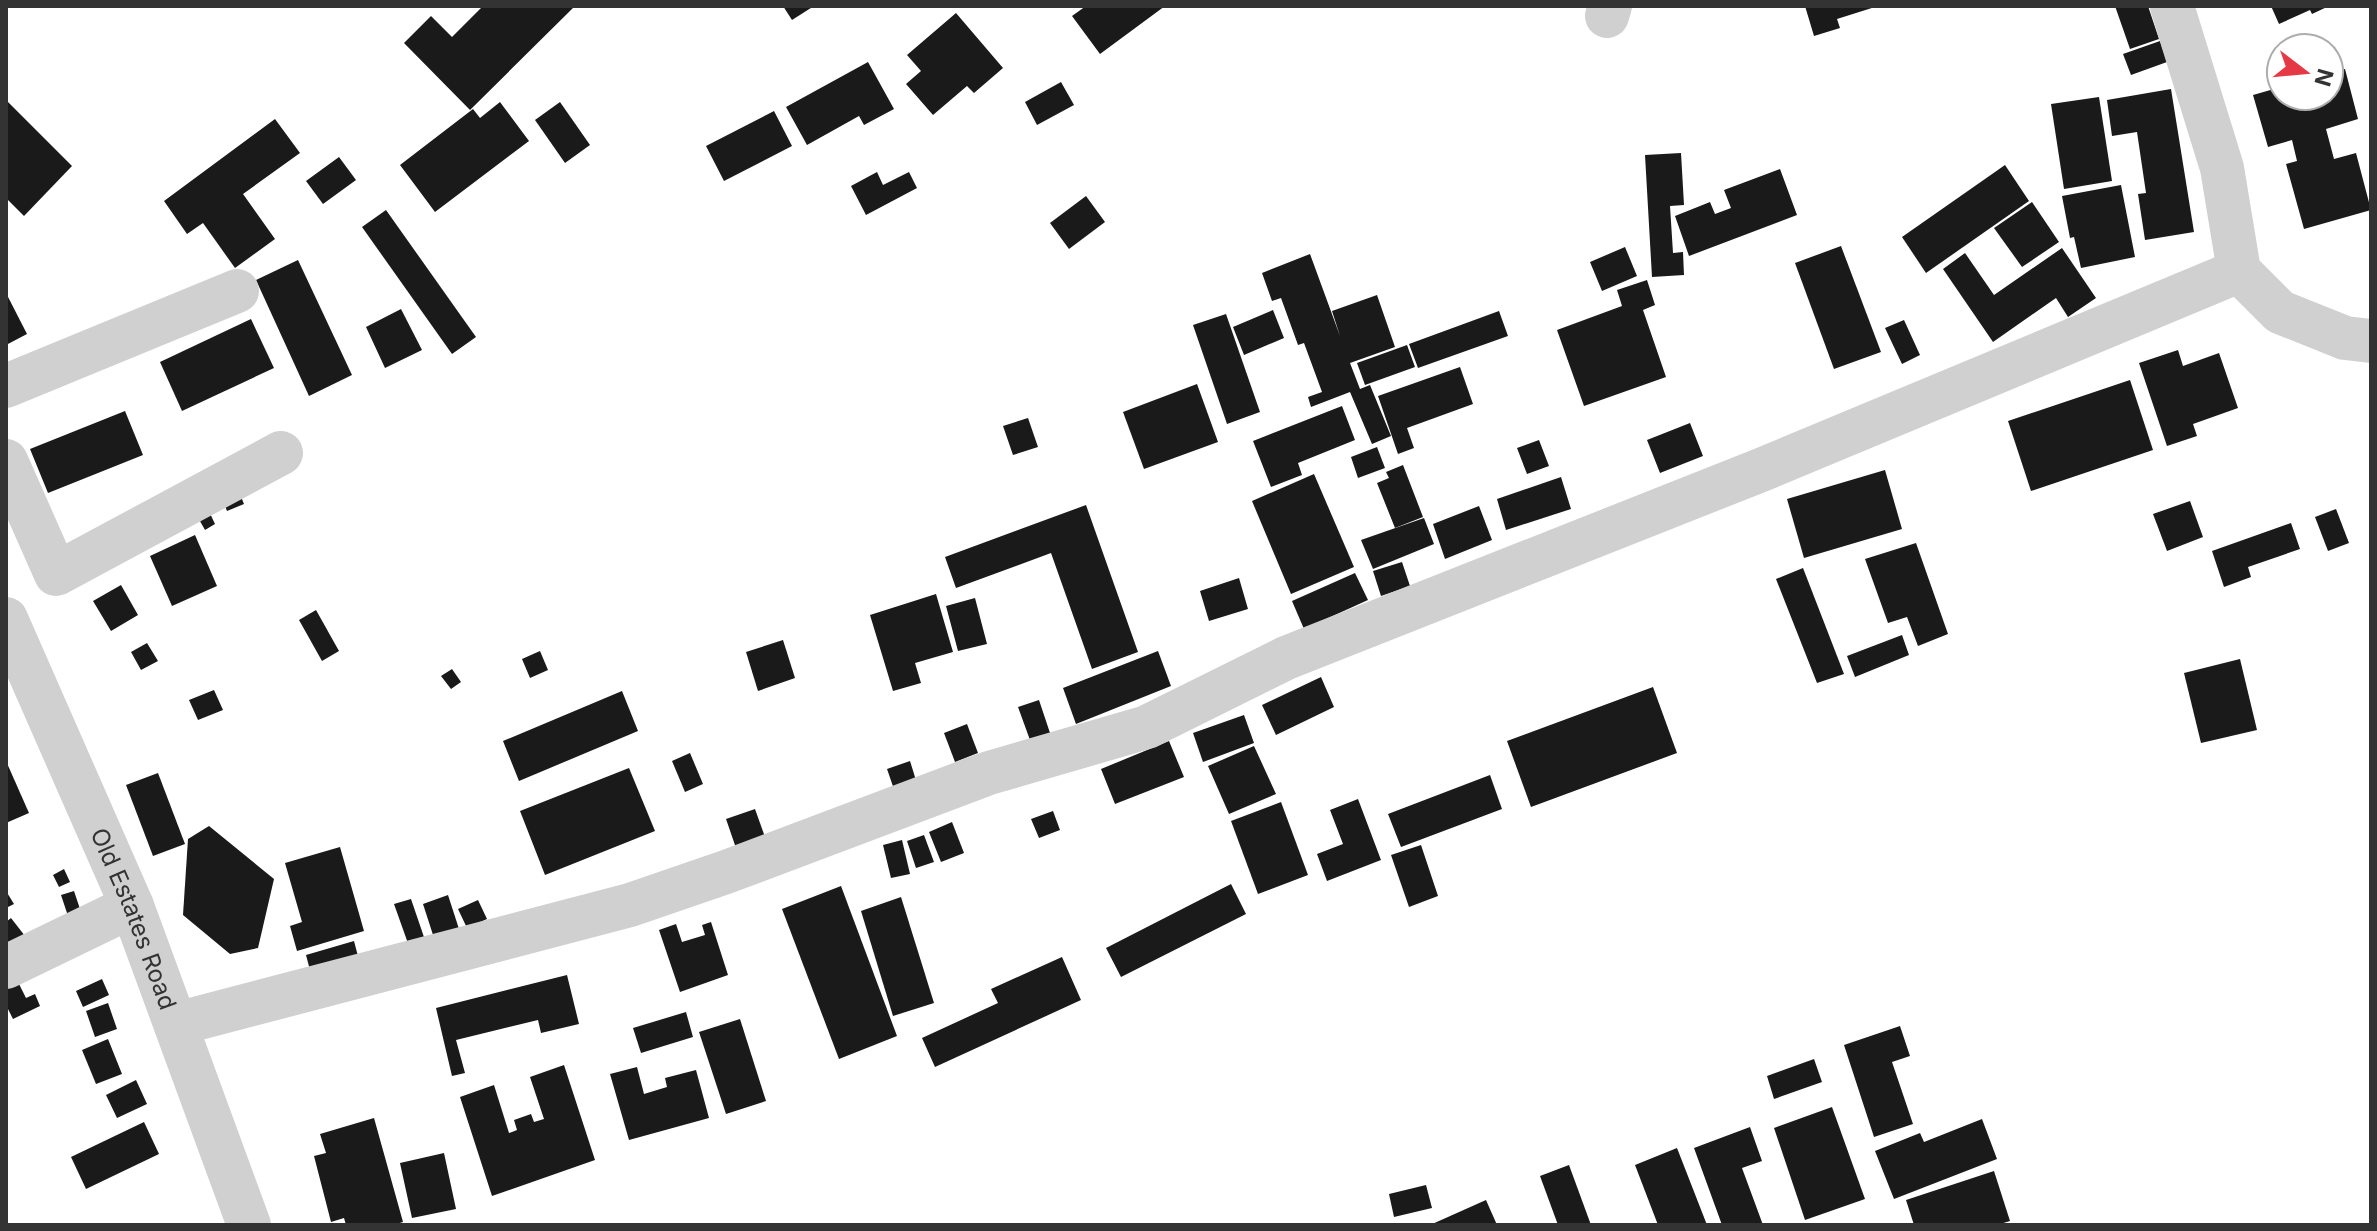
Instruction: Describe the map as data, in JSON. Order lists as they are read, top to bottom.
{
  "streets": {
    "street": ["Old Estates Road"]
  },
  "north": "right"
}
